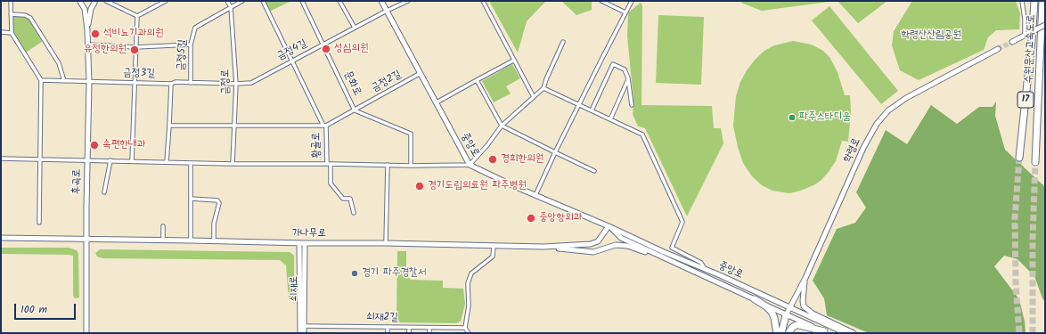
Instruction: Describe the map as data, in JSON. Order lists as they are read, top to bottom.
{
  "streets": {
    "highway": ["수원문산고속도로", "17"],
    "street": [
      "금정4길",
      "금정5길",
      "금정3길",
      "금정로",
      "금정2길",
      "문화로",
      "황골로",
      "중앙로",
      "학령로",
      "후곡로",
      "가나무로",
      "쇠재2길"
    ]
  },
  "crossings": [
    ["금정4길", "금정3길"],
    ["금정4길", "금정로"],
    ["금정4길", "문화로"],
    ["금정4길", "중앙로"],
    ["금정5길", "금정3길"],
    ["금정5길", "금정로"],
    ["금정3길", "금정로"],
    ["금정3길", "후곡로"],
    ["금정로", "금정2길"],
    ["금정2길", "문화로"],
    ["금정2길", "황골로"],
    ["금정2길", "중앙로"],
    ["중앙로", "학령로"],
    ["중앙로", "가나무로"],
    ["후곡로", "가나무로"]
  ],
  "parks": ["학령산산림공원"],
  "places": [
    "석비뇨기과의원",
    "성심의원",
    "유정한의원",
    "파주스타디움",
    "속편한내과",
    "경희한의원",
    "경기도립의료원 파주병원",
    "중앙항외과",
    "경기 파주경찰서"
  ],
  "scale_bar": "100 m"
}
